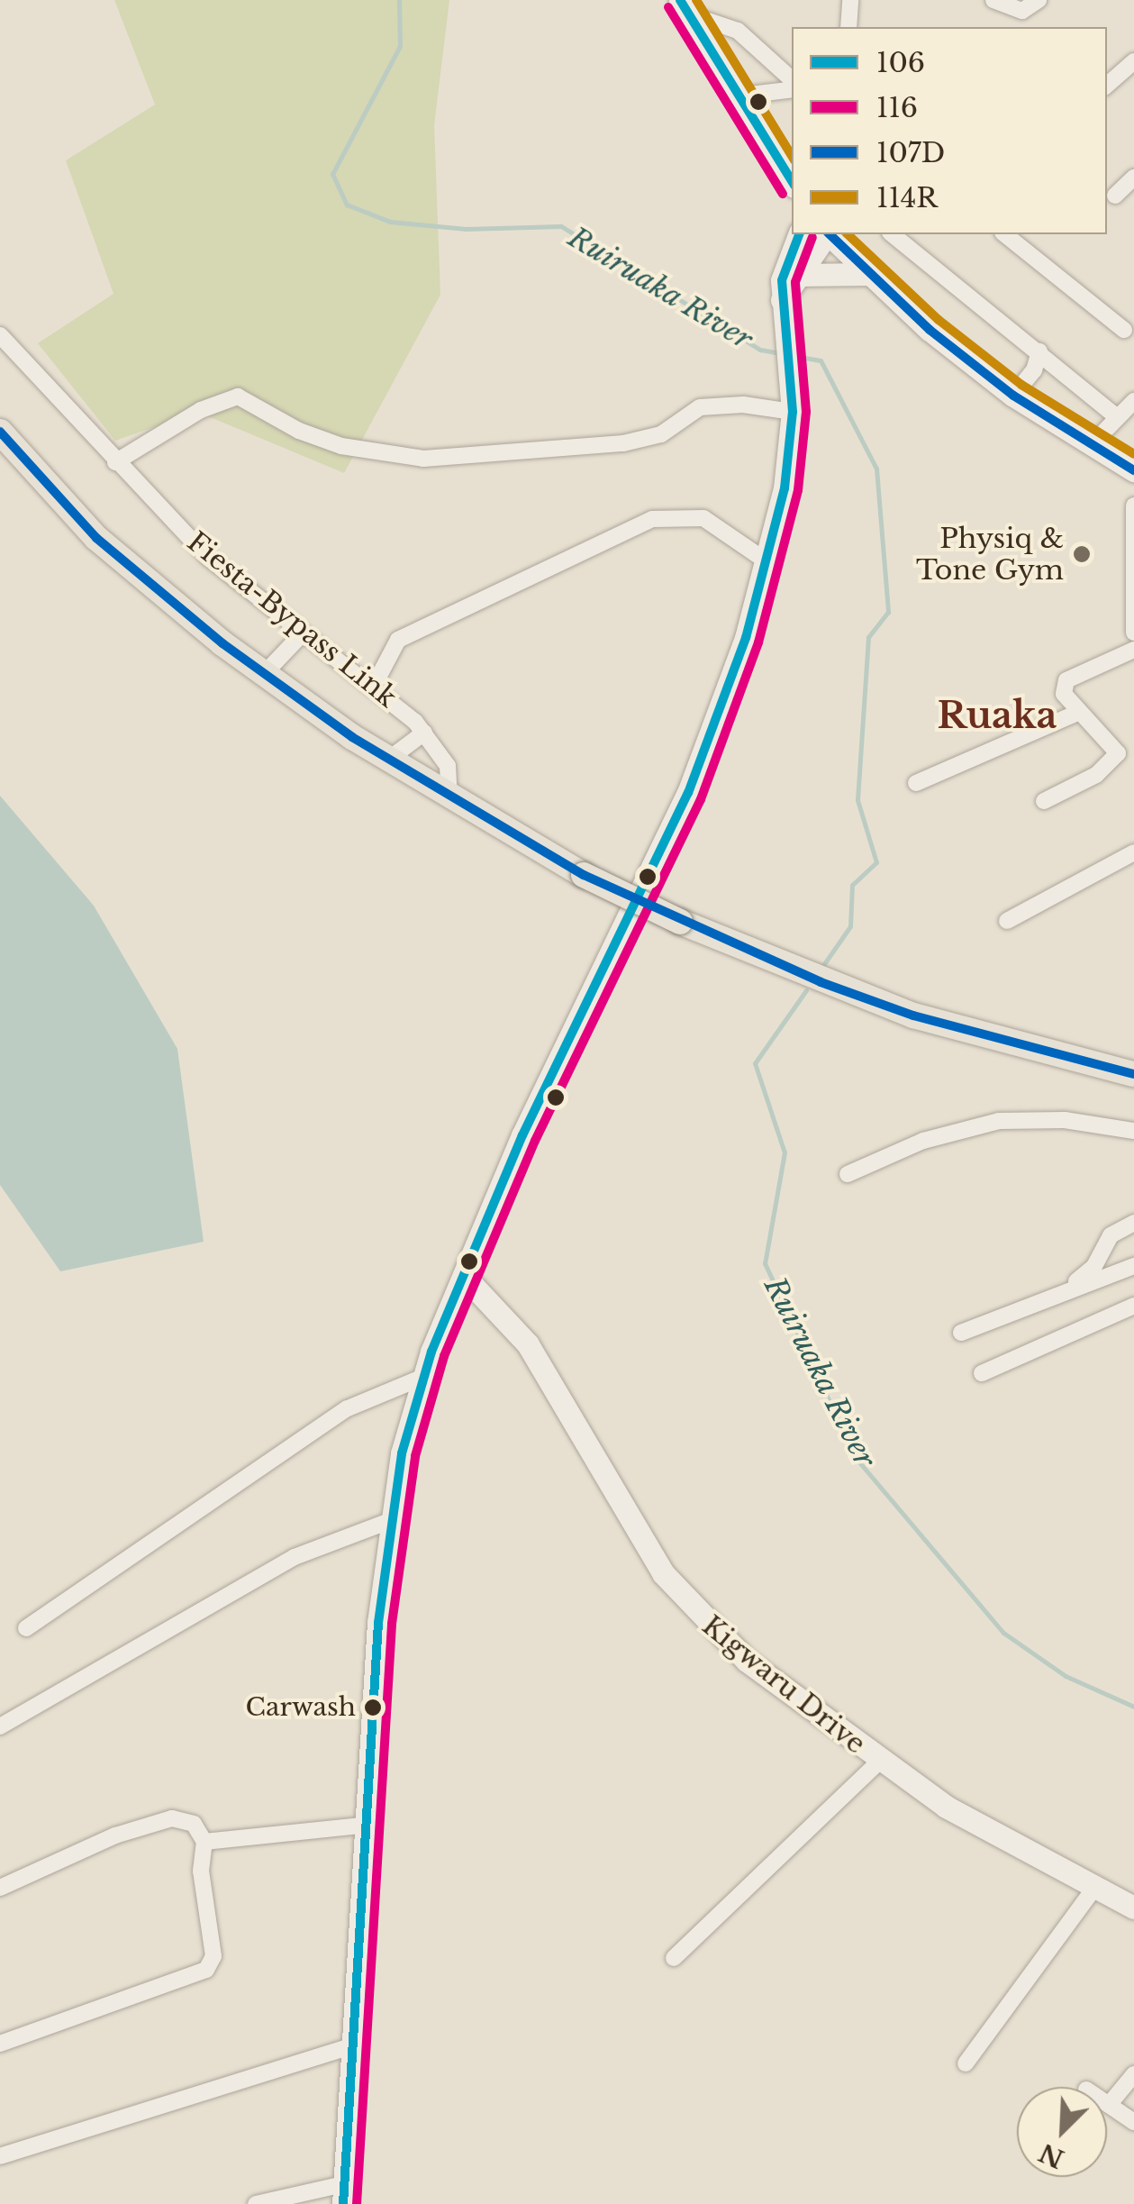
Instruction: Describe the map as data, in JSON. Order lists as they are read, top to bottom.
{
  "streets": {
    "main road": ["Kigwaru Drive"],
    "street": ["Fiesta-Bypass Link"]
  },
  "districts": ["Ruaka"],
  "water": ["Ruiruaka River"],
  "places": ["Physiq & Tone Gym", "Carwash"],
  "lines": [
    "transit line 106",
    "transit line 114R",
    "transit line 116",
    "transit line 107D"
  ],
  "legend": [
    "106",
    "116",
    "107D",
    "114R"
  ],
  "north": "bottom left"
}
